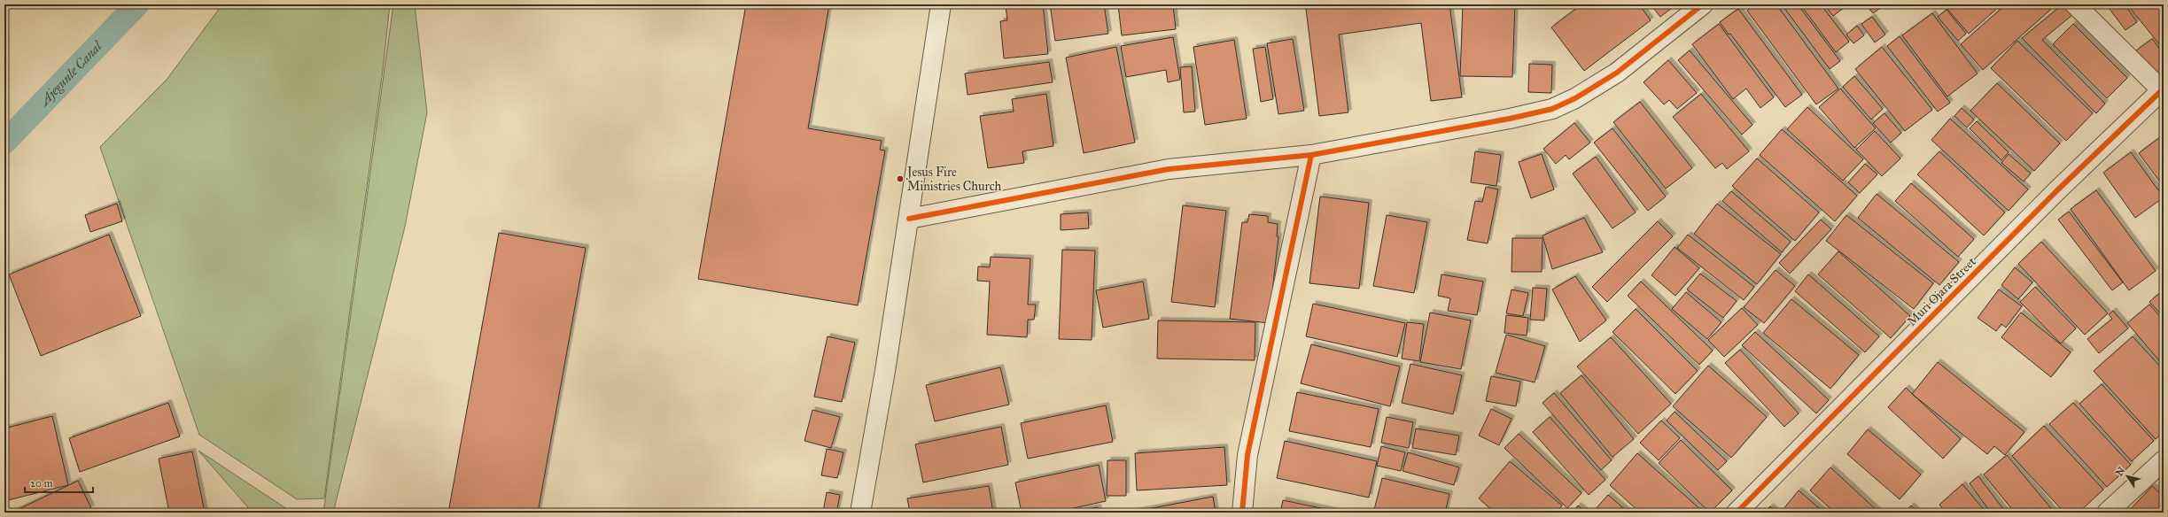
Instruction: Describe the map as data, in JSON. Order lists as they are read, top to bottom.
{
  "streets": {
    "street": ["Muri Ojara Street"]
  },
  "water": ["Ajegunle Canal"],
  "places": ["Jesus Fire Ministries Church"],
  "scale_bar": "20 m",
  "north": "top left"
}
